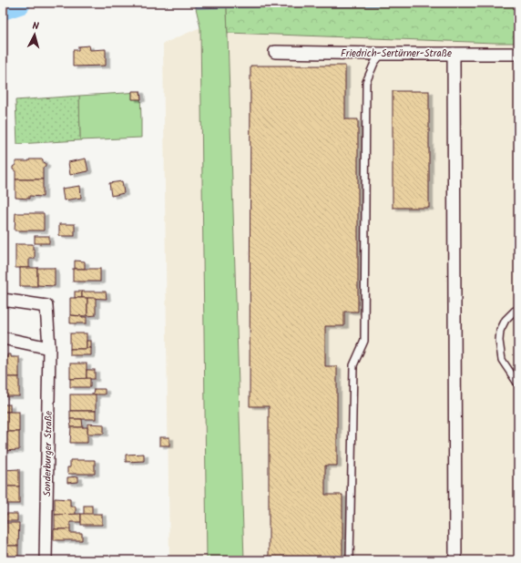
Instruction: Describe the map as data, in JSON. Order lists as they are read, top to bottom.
{
  "streets": {
    "street": ["Friedrich-Sertürner-Straße", "Sonderburger Straße"]
  },
  "north": "top"
}
